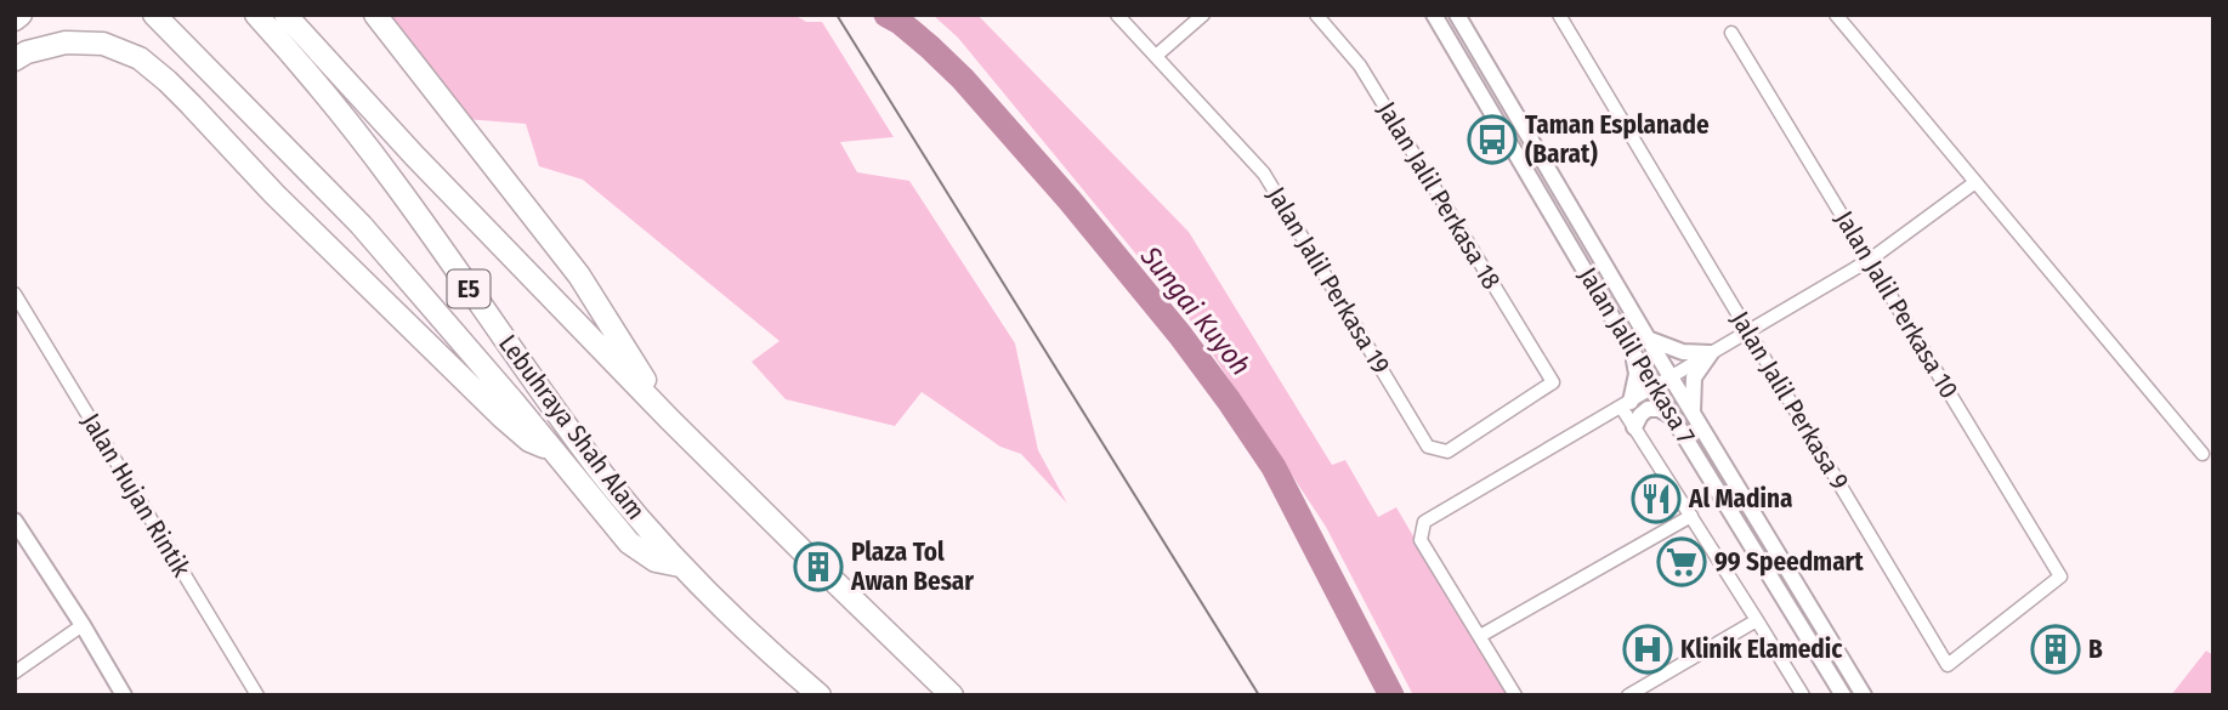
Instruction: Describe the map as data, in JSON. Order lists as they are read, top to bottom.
{
  "streets": {
    "highway": ["E5", "Lebuhraya Shah Alam"],
    "street": [
      "Jalan Jalil Perkasa 18",
      "Jalan Jalil Perkasa 19",
      "Jalan Jalil Perkasa 10",
      "Jalan Jalil Perkasa 7",
      "Jalan Jalil Perkasa 9",
      "Jalan Hujan Rintik"
    ]
  },
  "crossings": [
    ["Jalan Jalil Perkasa 18", "Jalan Jalil Perkasa 19"],
    ["Jalan Jalil Perkasa 10", "Jalan Jalil Perkasa 9"]
  ],
  "water": ["Sungai Kuyoh"],
  "places": {
    "bus stop": ["Taman Esplanade (Barat)"],
    "restaurant": ["Al Madina"],
    "supermarket": ["99 Speedmart"],
    "building": ["Plaza Tol Awan Besar", "B"],
    "hospital": ["Klinik Elamedic"]
  }
}
